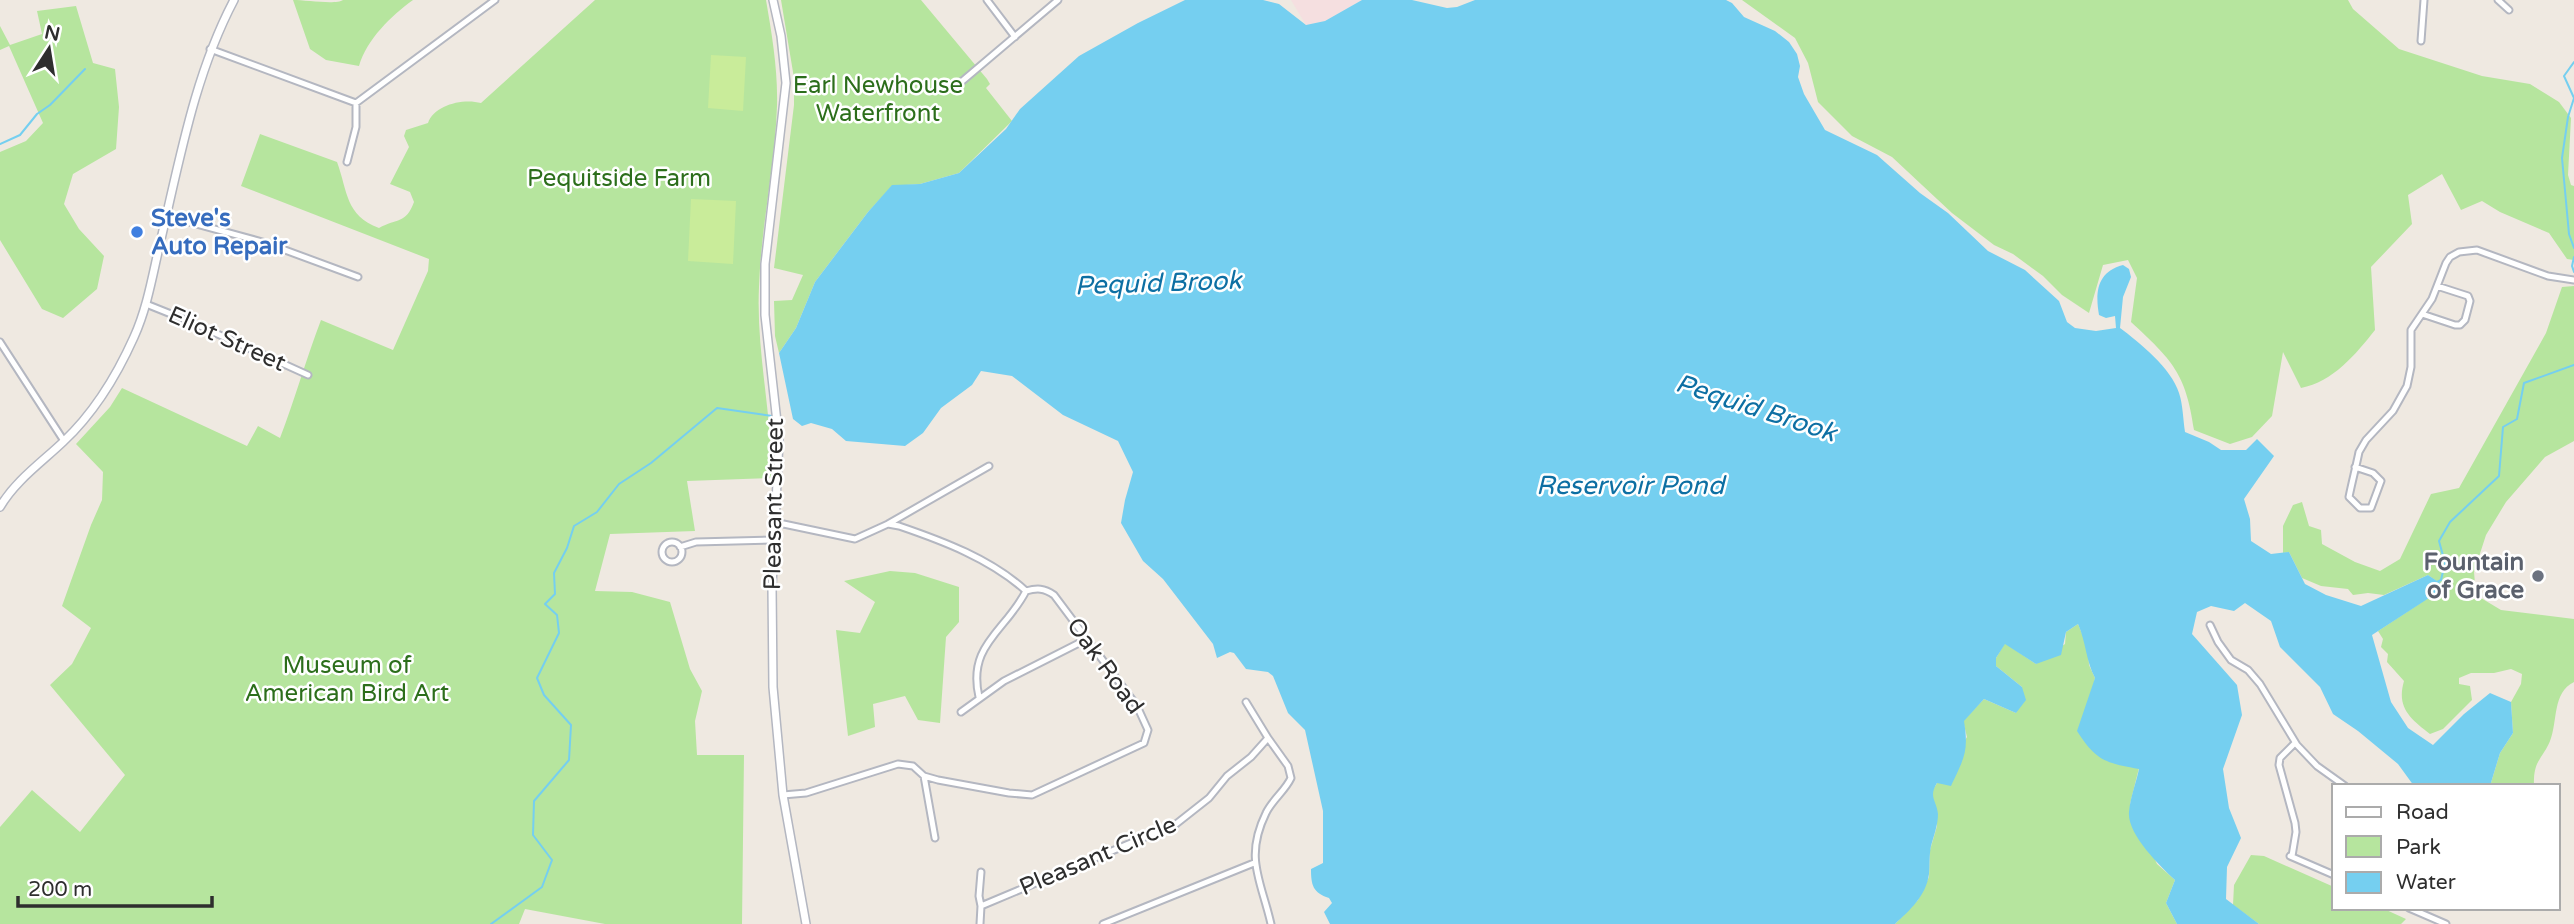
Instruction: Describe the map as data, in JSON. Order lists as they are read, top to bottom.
{
  "streets": {
    "main road": ["Pleasant Street"],
    "street": ["Eliot Street", "Oak Road", "Pleasant Circle"]
  },
  "crossings": [
    ["Pleasant Street", "Oak Road"]
  ],
  "water": ["Pequid Brook", "Reservoir Pond"],
  "parks": ["Earl Newhouse Waterfront", "Pequitside Farm", "Museum of American Bird Art"],
  "places": ["Steve's Auto Repair", "Fountain of Grace"],
  "legend": ["Road", "Park", "Water"],
  "scale_bar": "200 m",
  "north": "top"
}
